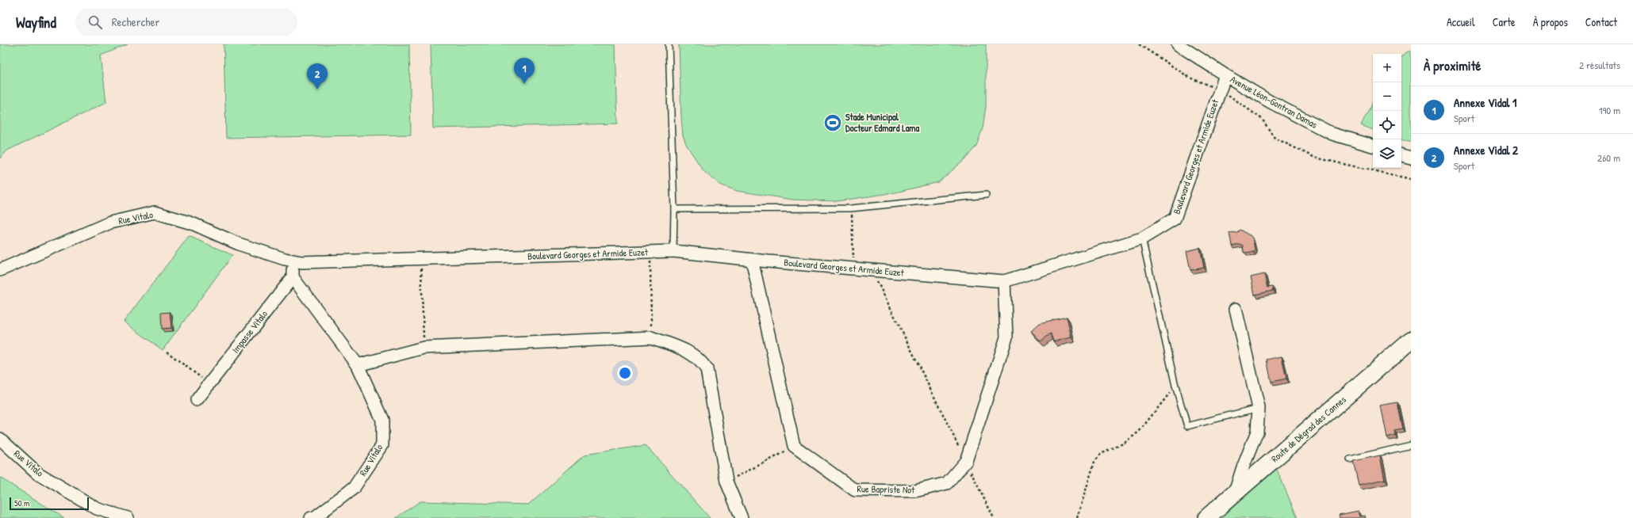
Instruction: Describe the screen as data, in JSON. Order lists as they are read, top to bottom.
{
  "streets": {
    "street": [
      "Avenue Léon-Gontran Damas",
      "Boulevard Georges et Armide Euzet",
      "Rue Vitalo",
      "Impasse Vitalo",
      "Route de Dégrad des Cannes",
      "Rue Bapriste Not"
    ]
  },
  "crossings": [
    ["Avenue Léon-Gontran Damas", "Boulevard Georges et Armide Euzet"],
    ["Boulevard Georges et Armide Euzet", "Rue Vitalo"],
    ["Boulevard Georges et Armide Euzet", "Rue Bapriste Not"],
    ["Rue Vitalo", "Impasse Vitalo"]
  ],
  "places": {
    "sports": ["Stade Municipal Docteur Edmard Lama"]
  },
  "scale_bar": "50 m",
  "page": {
    "header": "Wayfind",
    "search": "Rechercher",
    "nav": [
      "Accueil",
      "Carte",
      "À propos",
      "Contact"
    ],
    "heading": ["À proximité", "2 résultats"],
    "map_buttons": ["+", "−"],
    "pins": ["1", "2"],
    "list": [
      {
        "mark": "1",
        "name": "Annexe Vidal 1",
        "note": "Sport",
        "value": "190 m"
      },
      {
        "mark": "2",
        "name": "Annexe Vidal 2",
        "note": "Sport",
        "value": "260 m"
      }
    ],
    "scale": "50 m"
  }
}
